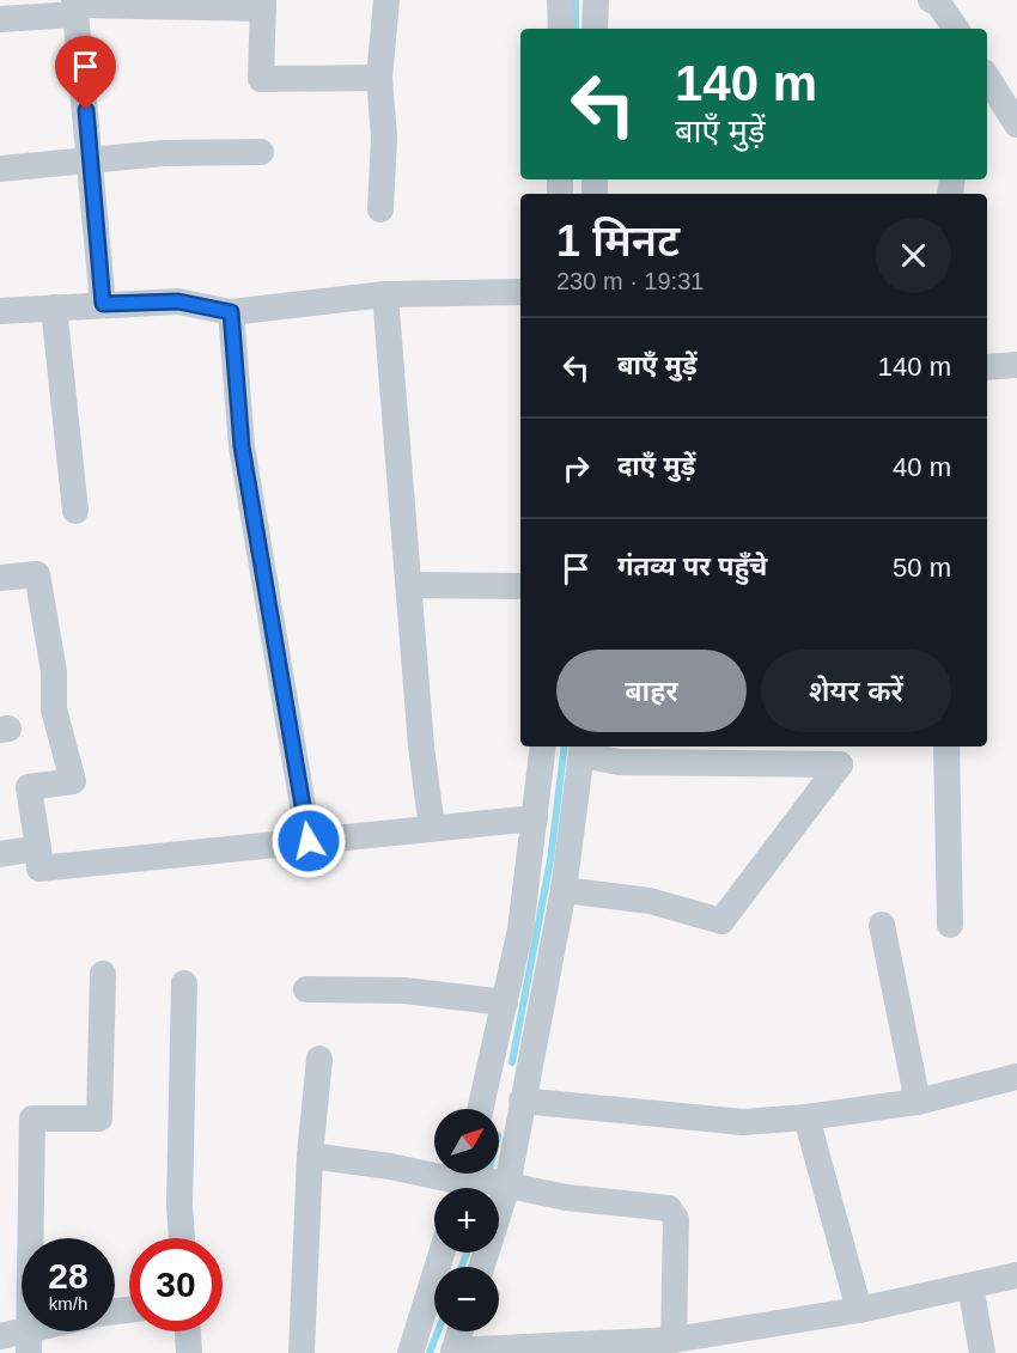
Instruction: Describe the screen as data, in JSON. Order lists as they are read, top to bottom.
{
  "north": "top right",
  "page": {
    "turn": ["140 m", "बाएँ मुड़ें"],
    "heading": ["1 मिनट", "230 m · 19:31"],
    "list": [
      {
        "name": "बाएँ मुड़ें",
        "value": "140 m"
      },
      {
        "name": "दाएँ मुड़ें",
        "value": "40 m"
      },
      {
        "name": "गंतव्य पर पहुँचे",
        "value": "50 m"
      }
    ],
    "buttons": ["बाहर", "शेयर करें"],
    "map_buttons": ["+", "−"],
    "speed": "28 km/h",
    "limit": "30"
  }
}
